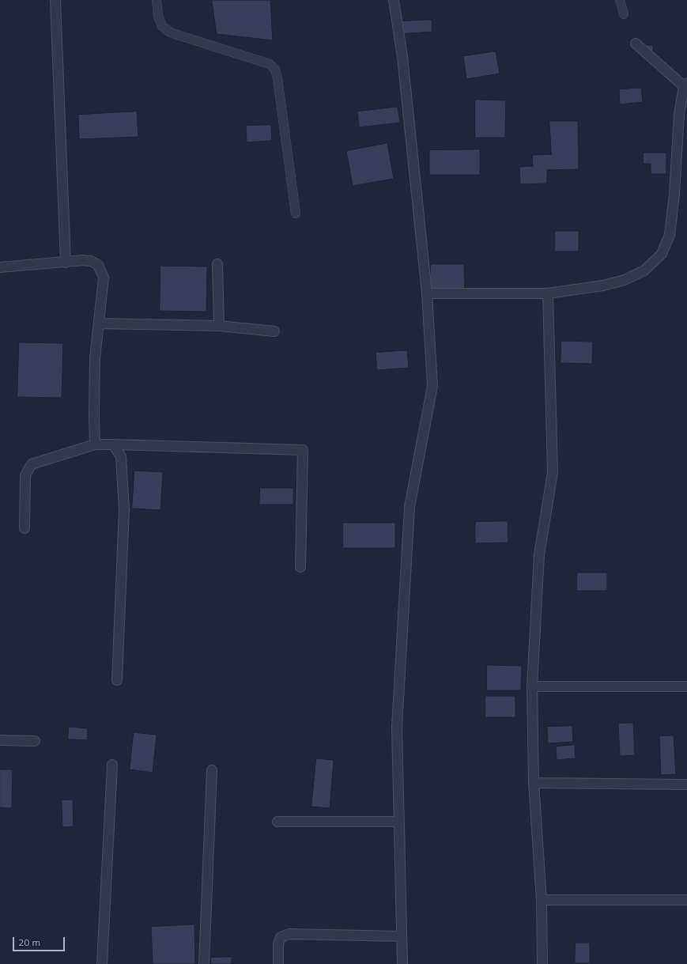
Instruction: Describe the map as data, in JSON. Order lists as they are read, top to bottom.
{
  "scale_bar": "20 m"
}
